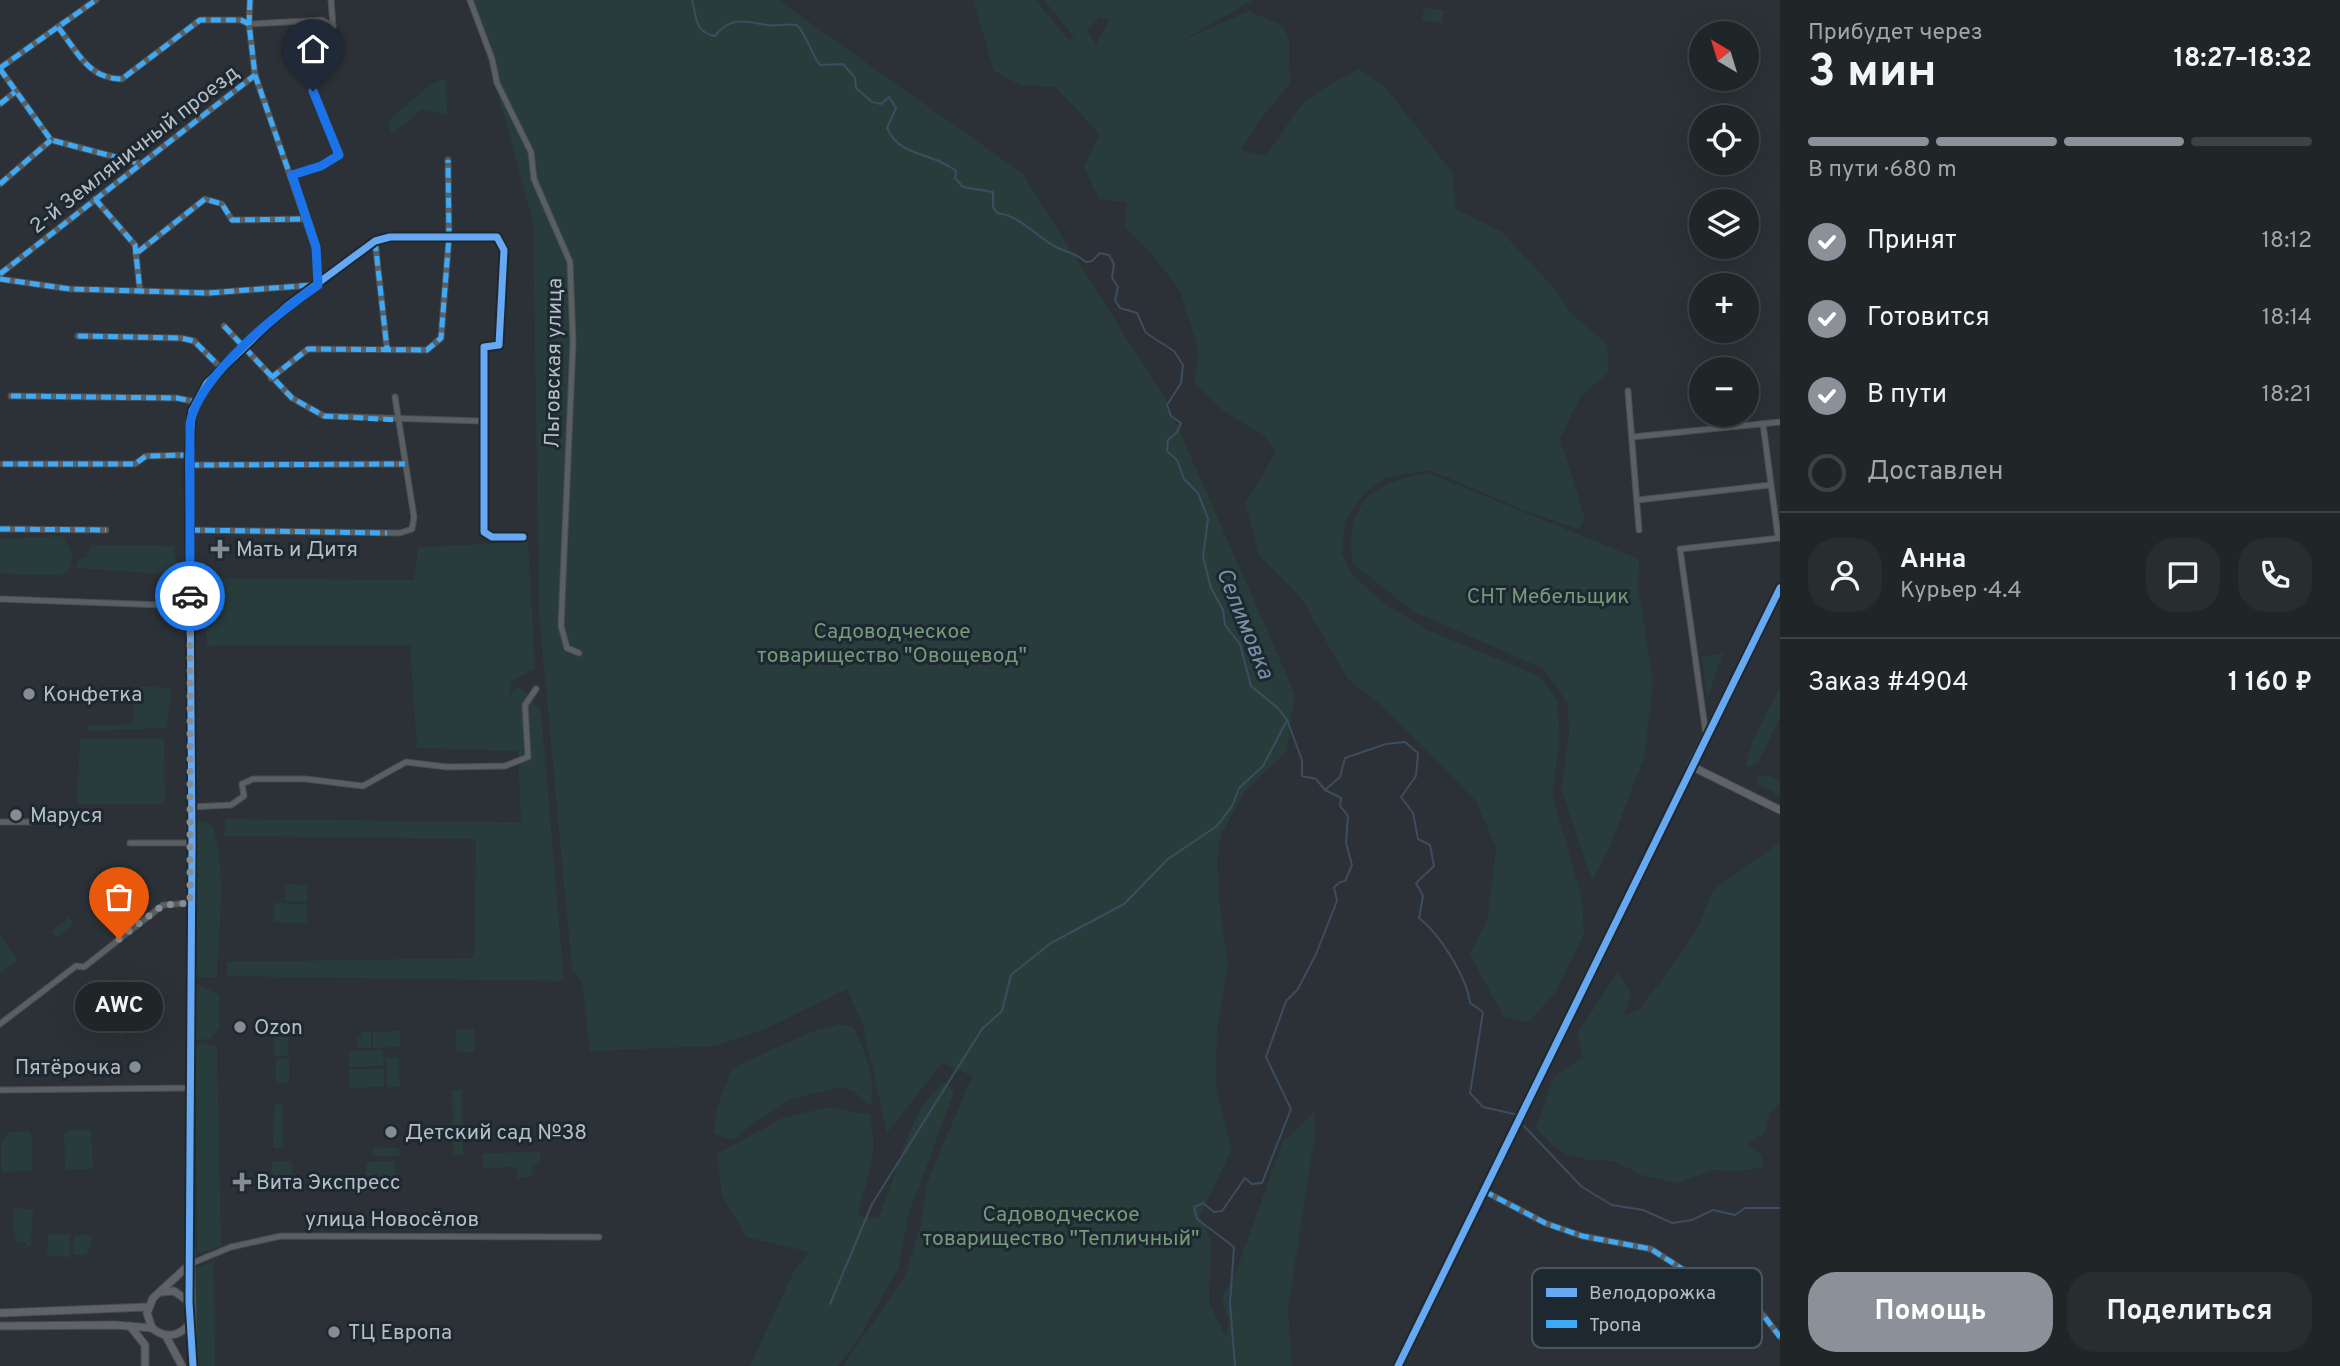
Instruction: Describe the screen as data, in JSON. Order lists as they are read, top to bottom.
{
  "streets": {
    "street": ["2-й Земляничный проезд", "Льговская улица", "улица Новосёлов"]
  },
  "water": ["Селимовка"],
  "parks": ["СНТ Мебельщик", "Садоводческое товарищество \"Овощевод\"", "Садоводческое товарищество \"Тепличный\""],
  "places": {
    "health": ["Мать и Дитя", "Вита Экспресс"],
    "other": [
      "Конфетка",
      "Маруся",
      "AWC",
      "Ozon",
      "Пятёрочка",
      "Детский сад №38",
      "ТЦ Европа"
    ]
  },
  "legend": ["Велодорожка", "Тропа"],
  "north": "top left",
  "page": {
    "heading": ["3 мин", "Прибудет через", "18:27–18:32"],
    "panel": [
      "Анна",
      "Курьер · 4.4",
      "Заказ #4904",
      "1 160 ₽"
    ],
    "map_buttons": ["+", "−"],
    "bar": "В пути · 680 m",
    "list": [
      ["Принят", "18:12"],
      ["Готовится", "18:14"],
      ["В пути", "18:21"],
      "Доставлен"
    ],
    "bubble": "AWC",
    "buttons": ["Помощь", "Поделиться"]
  }
}
